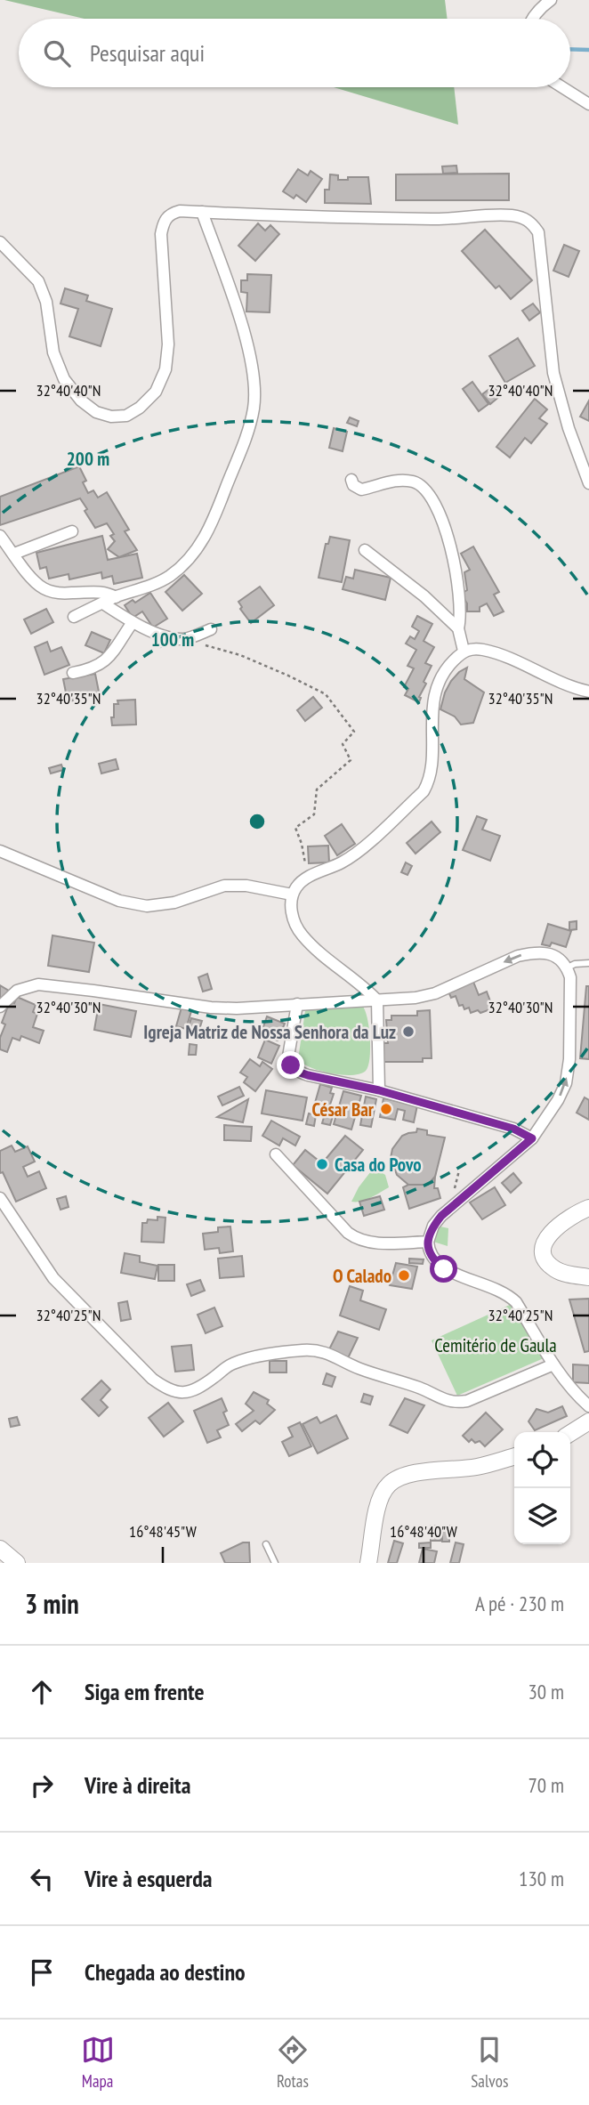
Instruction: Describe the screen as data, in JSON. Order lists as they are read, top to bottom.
{
  "parks": ["Cemitério de Gaula"],
  "places": [
    "Igreja Matriz de Nossa Senhora da Luz",
    "César Bar",
    "Casa do Povo",
    "O Calado"
  ],
  "page": {
    "search": "Pesquisar aqui",
    "heading": ["3 min", "A pé · 230 m"],
    "list": [
      ["Siga em frente", "30 m"],
      ["Vire à direita", "70 m"],
      ["Vire à esquerda", "130 m"],
      "Chegada ao destino"
    ],
    "nav": ["Mapa", "Rotas", "Salvos"]
  },
  "coordinates": [
    "32°40'40\"N",
    "32°40'35\"N",
    "32°40'30\"N",
    "32°40'25\"N",
    "16°48'45\"W",
    "16°48'40\"W"
  ],
  "rings": ["200 m", "100 m"]
}
